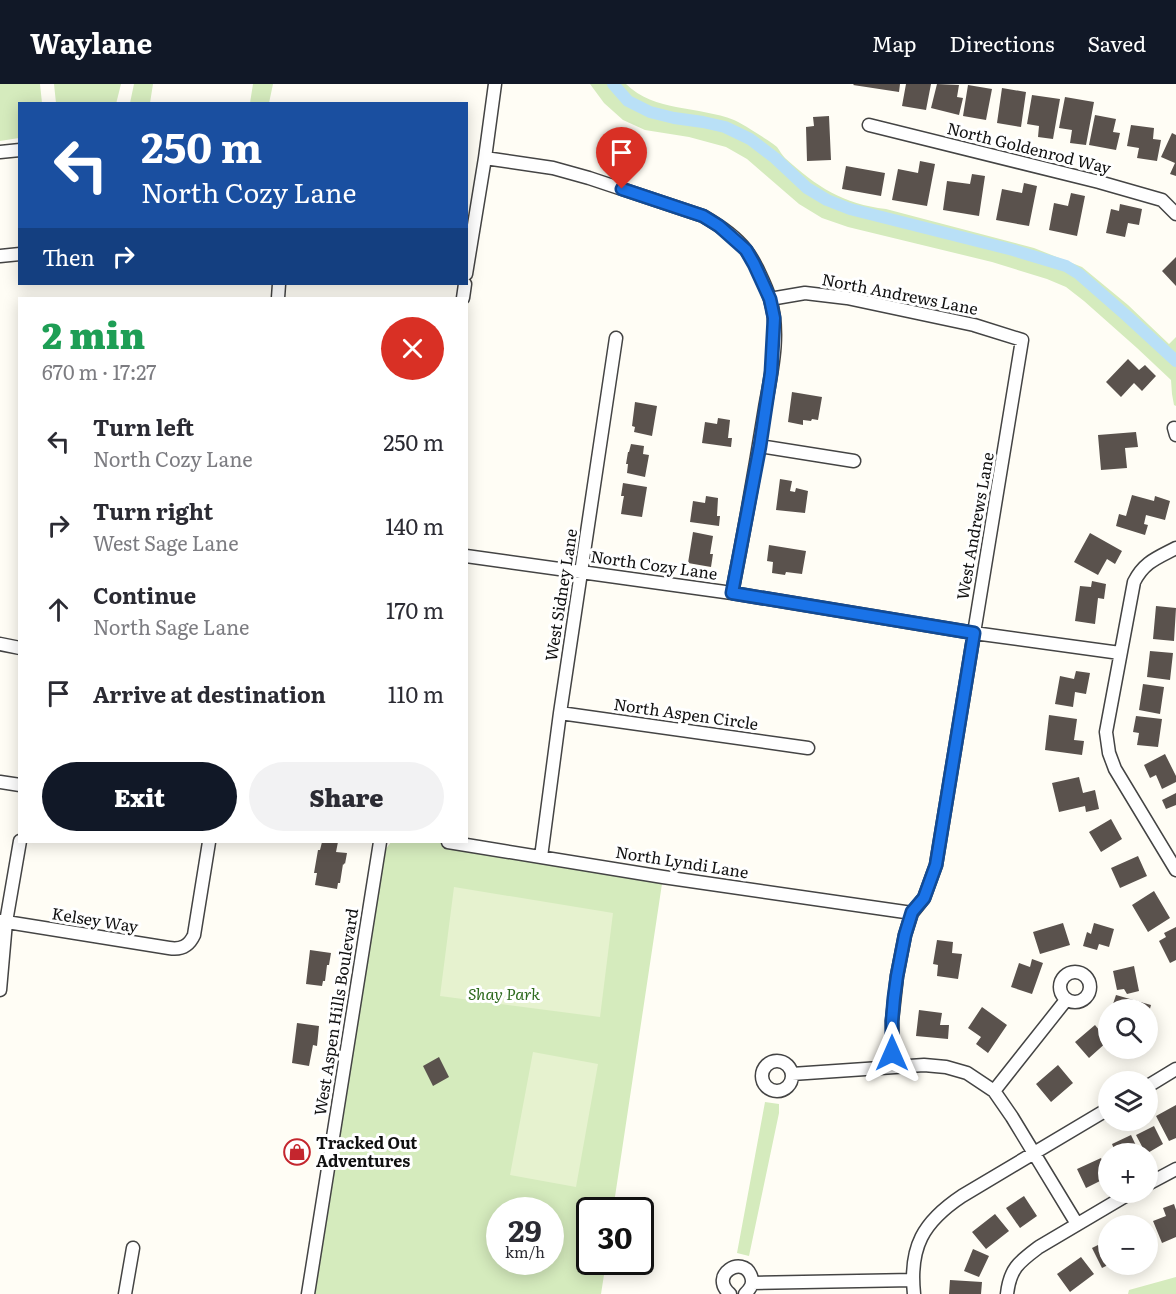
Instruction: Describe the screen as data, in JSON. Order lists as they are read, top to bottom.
{
  "streets": {
    "street": [
      "North Goldenrod Way",
      "North Andrews Lane",
      "West Andrews Lane",
      "North Cozy Lane",
      "West Sidney Lane",
      "North Aspen Circle",
      "North Lyndi Lane",
      "Kelsey Way",
      "West Aspen Hills Boulevard"
    ]
  },
  "crossings": [
    ["North Andrews Lane", "West Andrews Lane"],
    ["West Andrews Lane", "North Cozy Lane"],
    ["West Andrews Lane", "North Lyndi Lane"],
    ["North Cozy Lane", "West Sidney Lane"],
    ["West Sidney Lane", "North Aspen Circle"],
    ["West Sidney Lane", "North Lyndi Lane"]
  ],
  "parks": ["Shay Park"],
  "places": {
    "shop": ["Tracked Out Adventures"]
  },
  "page": {
    "header": "Waylane",
    "nav": ["Map", "Directions", "Saved"],
    "turn": ["250 m", "North Cozy Lane"],
    "then": "Then",
    "heading": ["2 min", "670 m · 17:27"],
    "list": [
      {
        "name": "Turn left",
        "note": "North Cozy Lane",
        "value": "250 m"
      },
      {
        "name": "Turn right",
        "note": "West Sage Lane",
        "value": "140 m"
      },
      {
        "name": "Continue",
        "note": "North Sage Lane",
        "value": "170 m"
      },
      {
        "name": "Arrive at destination",
        "value": "110 m"
      }
    ],
    "buttons": ["Exit", "Share"],
    "map_buttons": ["+", "−"],
    "speed": "29 km/h",
    "limit": "30"
  }
}
